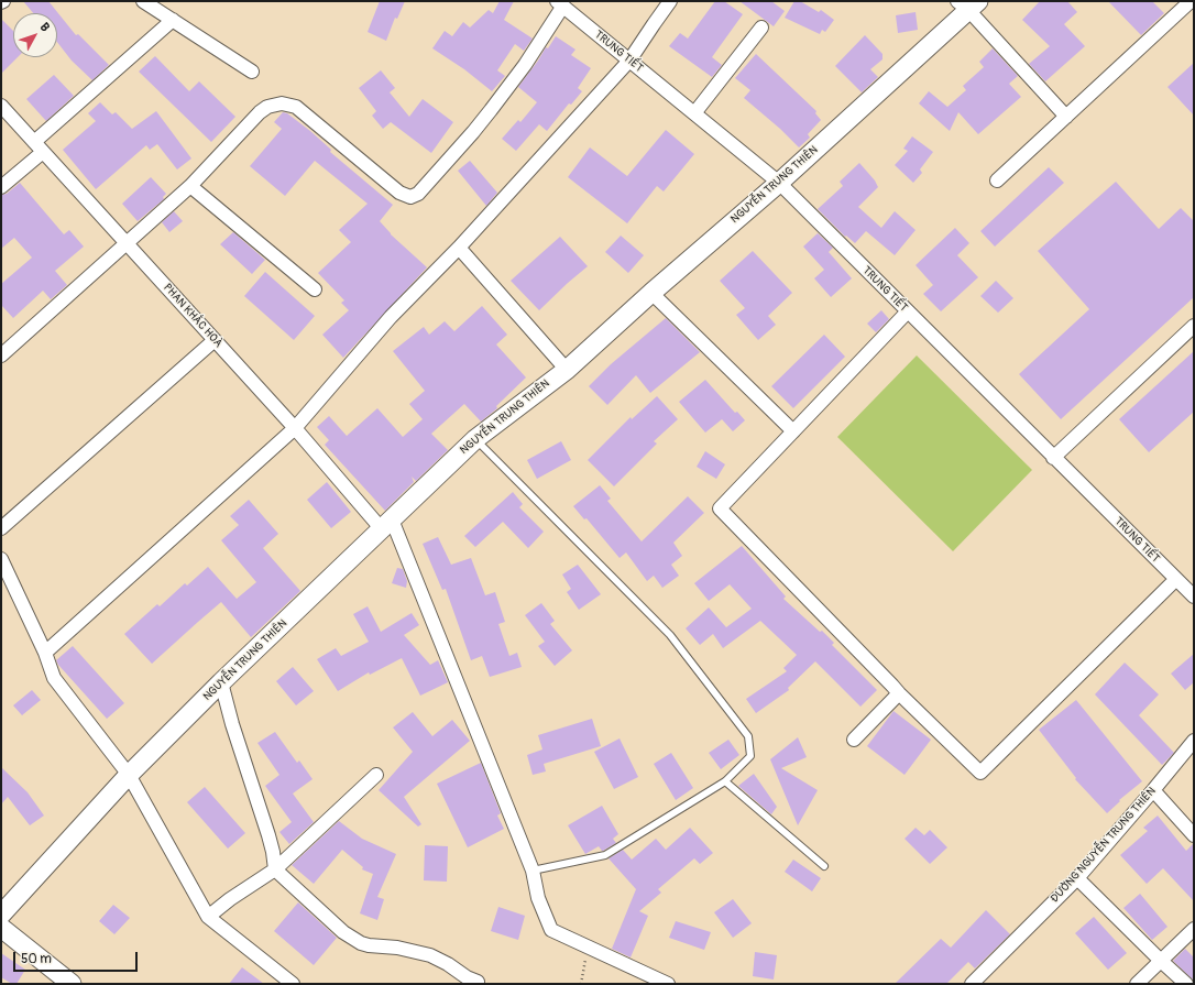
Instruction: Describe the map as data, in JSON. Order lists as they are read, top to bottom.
{
  "streets": {
    "street": [
      "TRUNG TIẾT",
      "NGUYỄN TRUNG THIÊN",
      "PHAN KHẮC HOÀ",
      "ĐƯỜNG NGUYỄN TRUNG THIÊN"
    ]
  },
  "crossings": [
    ["TRUNG TIẾT", "NGUYỄN TRUNG THIÊN"],
    ["NGUYỄN TRUNG THIÊN", "PHAN KHẮC HOÀ"]
  ],
  "scale_bar": "50 m",
  "north": "top right"
}
